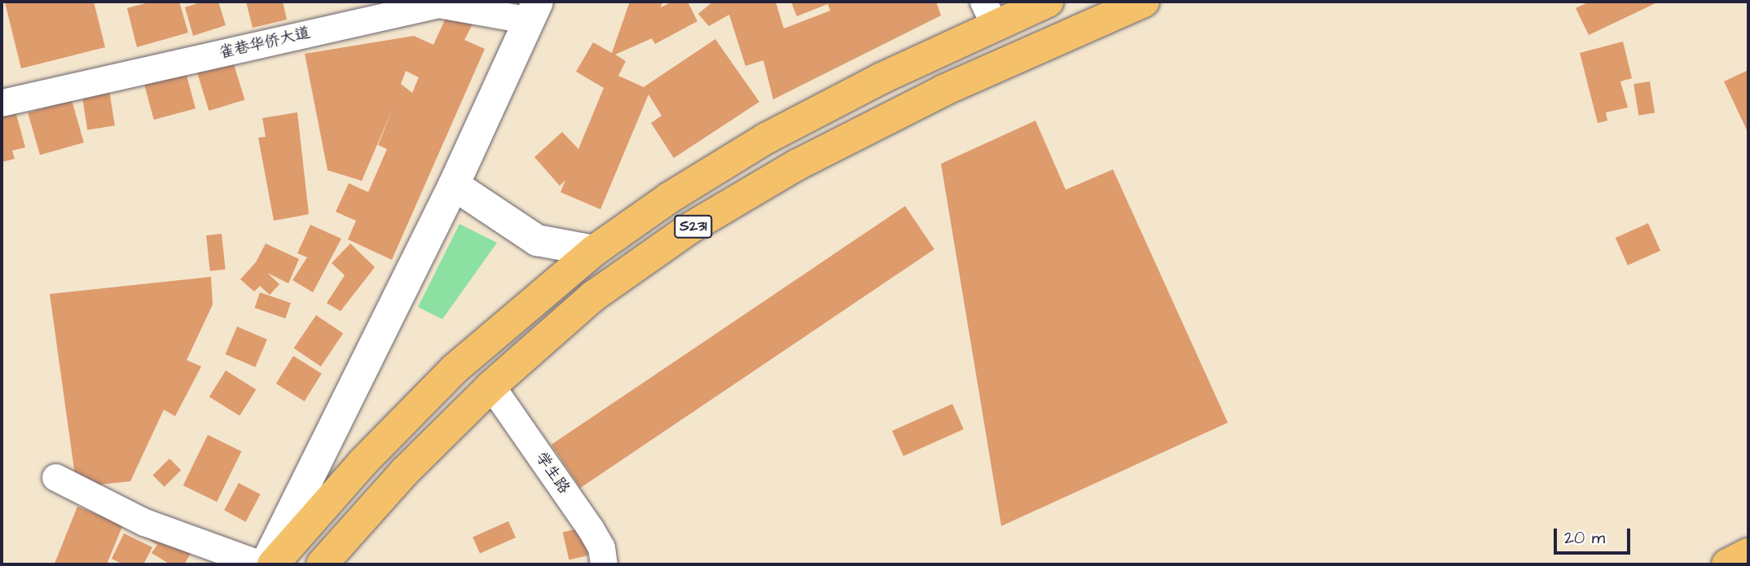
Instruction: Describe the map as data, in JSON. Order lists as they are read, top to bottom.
{
  "streets": {
    "main road": ["S231"],
    "street": ["雀巷华侨大道", "学生路"]
  },
  "crossings": [
    ["S231", "学生路"]
  ],
  "scale_bar": "20 m"
}
